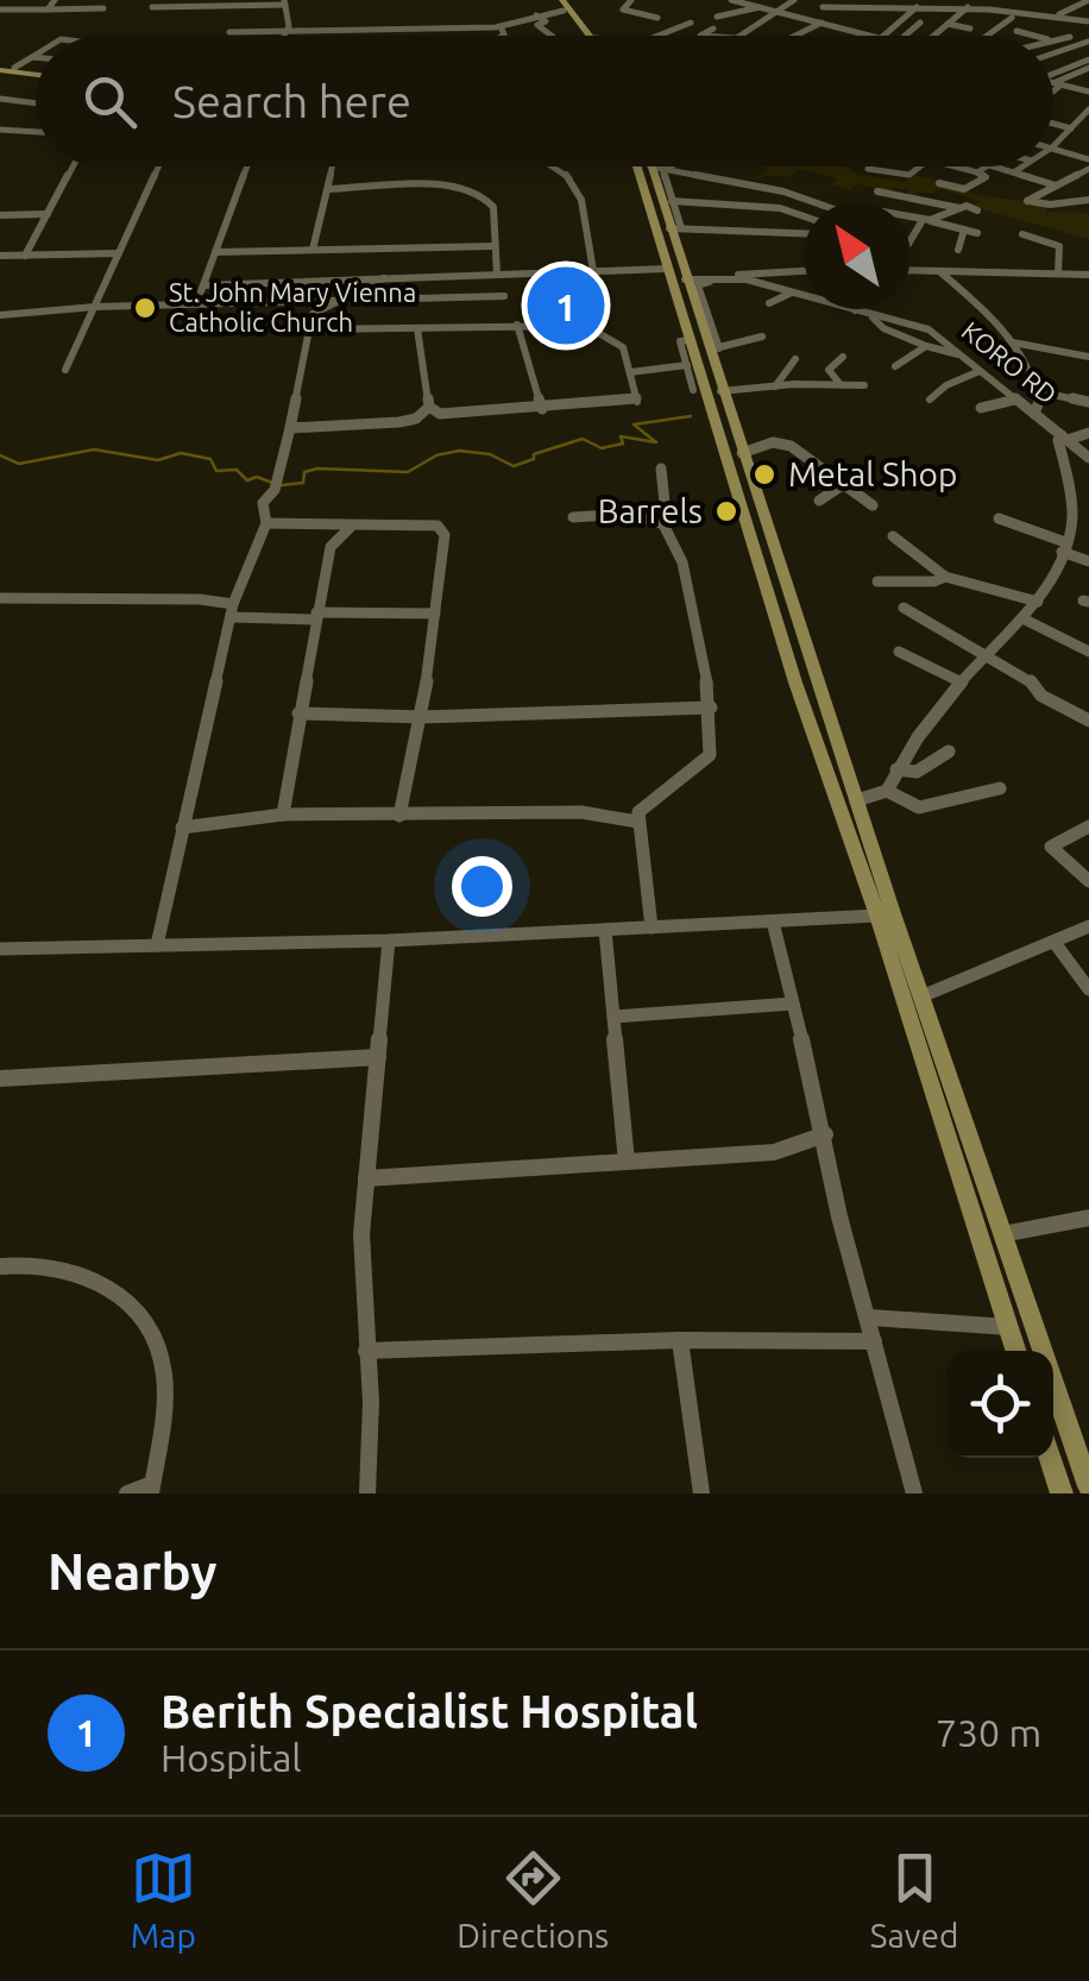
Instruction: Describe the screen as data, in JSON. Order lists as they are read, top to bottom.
{
  "streets": {
    "street": ["KORO RD"]
  },
  "places": ["St. John Mary Vienna Catholic Church", "Metal Shop", "Barrels"],
  "north": "top left",
  "page": {
    "search": "Search here",
    "pins": "1",
    "heading": "Nearby",
    "list": [
      {
        "mark": "1",
        "name": "Berith Specialist Hospital",
        "note": "Hospital",
        "value": "730 m"
      }
    ],
    "nav": ["Map", "Directions", "Saved"]
  }
}
